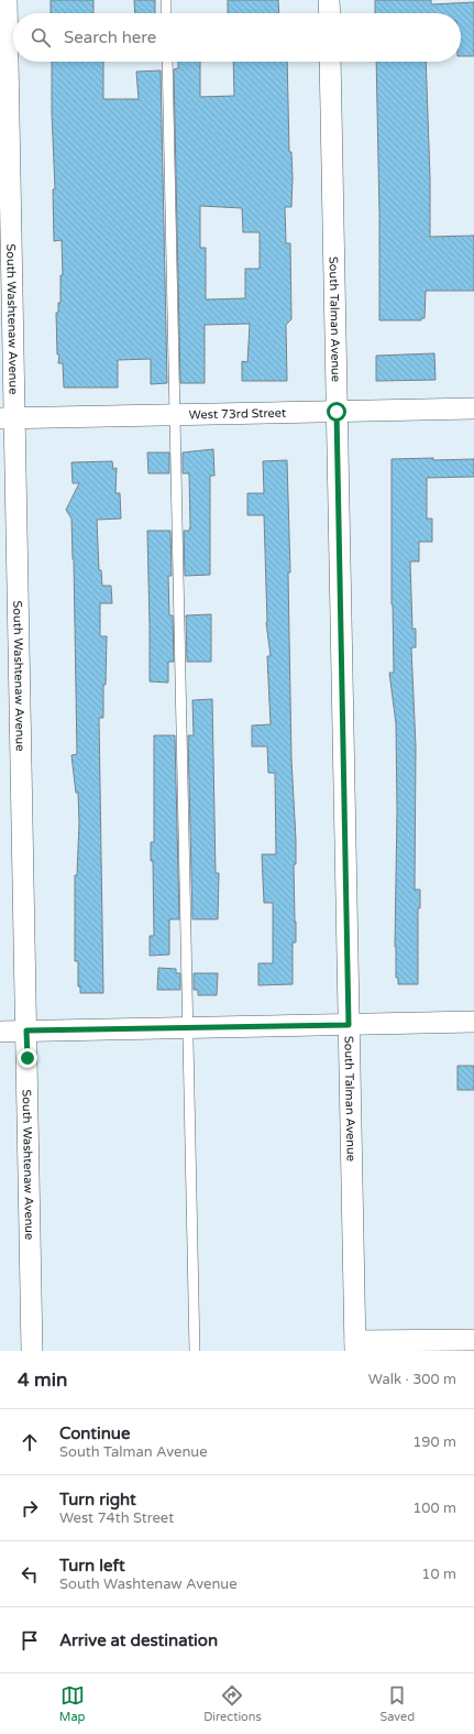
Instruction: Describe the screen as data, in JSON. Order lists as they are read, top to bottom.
{
  "streets": {
    "street": ["South Washtenaw Avenue", "South Talman Avenue", "West 73rd Street"]
  },
  "crossings": [
    ["South Washtenaw Avenue", "West 73rd Street"],
    ["South Talman Avenue", "West 73rd Street"]
  ],
  "page": {
    "search": "Search here",
    "heading": ["4 min", "Walk · 300 m"],
    "list": [
      ["Continue", "South Talman Avenue", "190 m"],
      ["Turn right", "West 74th Street", "100 m"],
      ["Turn left", "South Washtenaw Avenue", "10 m"],
      "Arrive at destination"
    ],
    "nav": ["Map", "Directions", "Saved"]
  }
}
